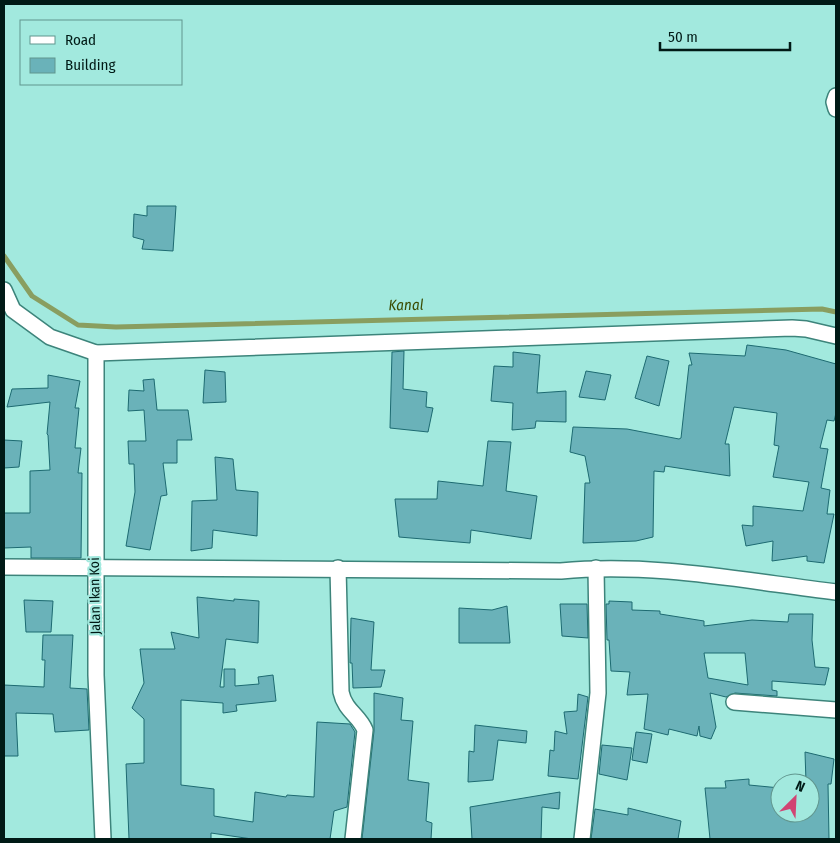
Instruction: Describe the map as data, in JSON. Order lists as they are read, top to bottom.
{
  "streets": {
    "street": ["Jalan Ikan Koi"]
  },
  "water": ["Kanal"],
  "legend": ["Road", "Building"],
  "scale_bar": "50 m",
  "north": "top right"
}
